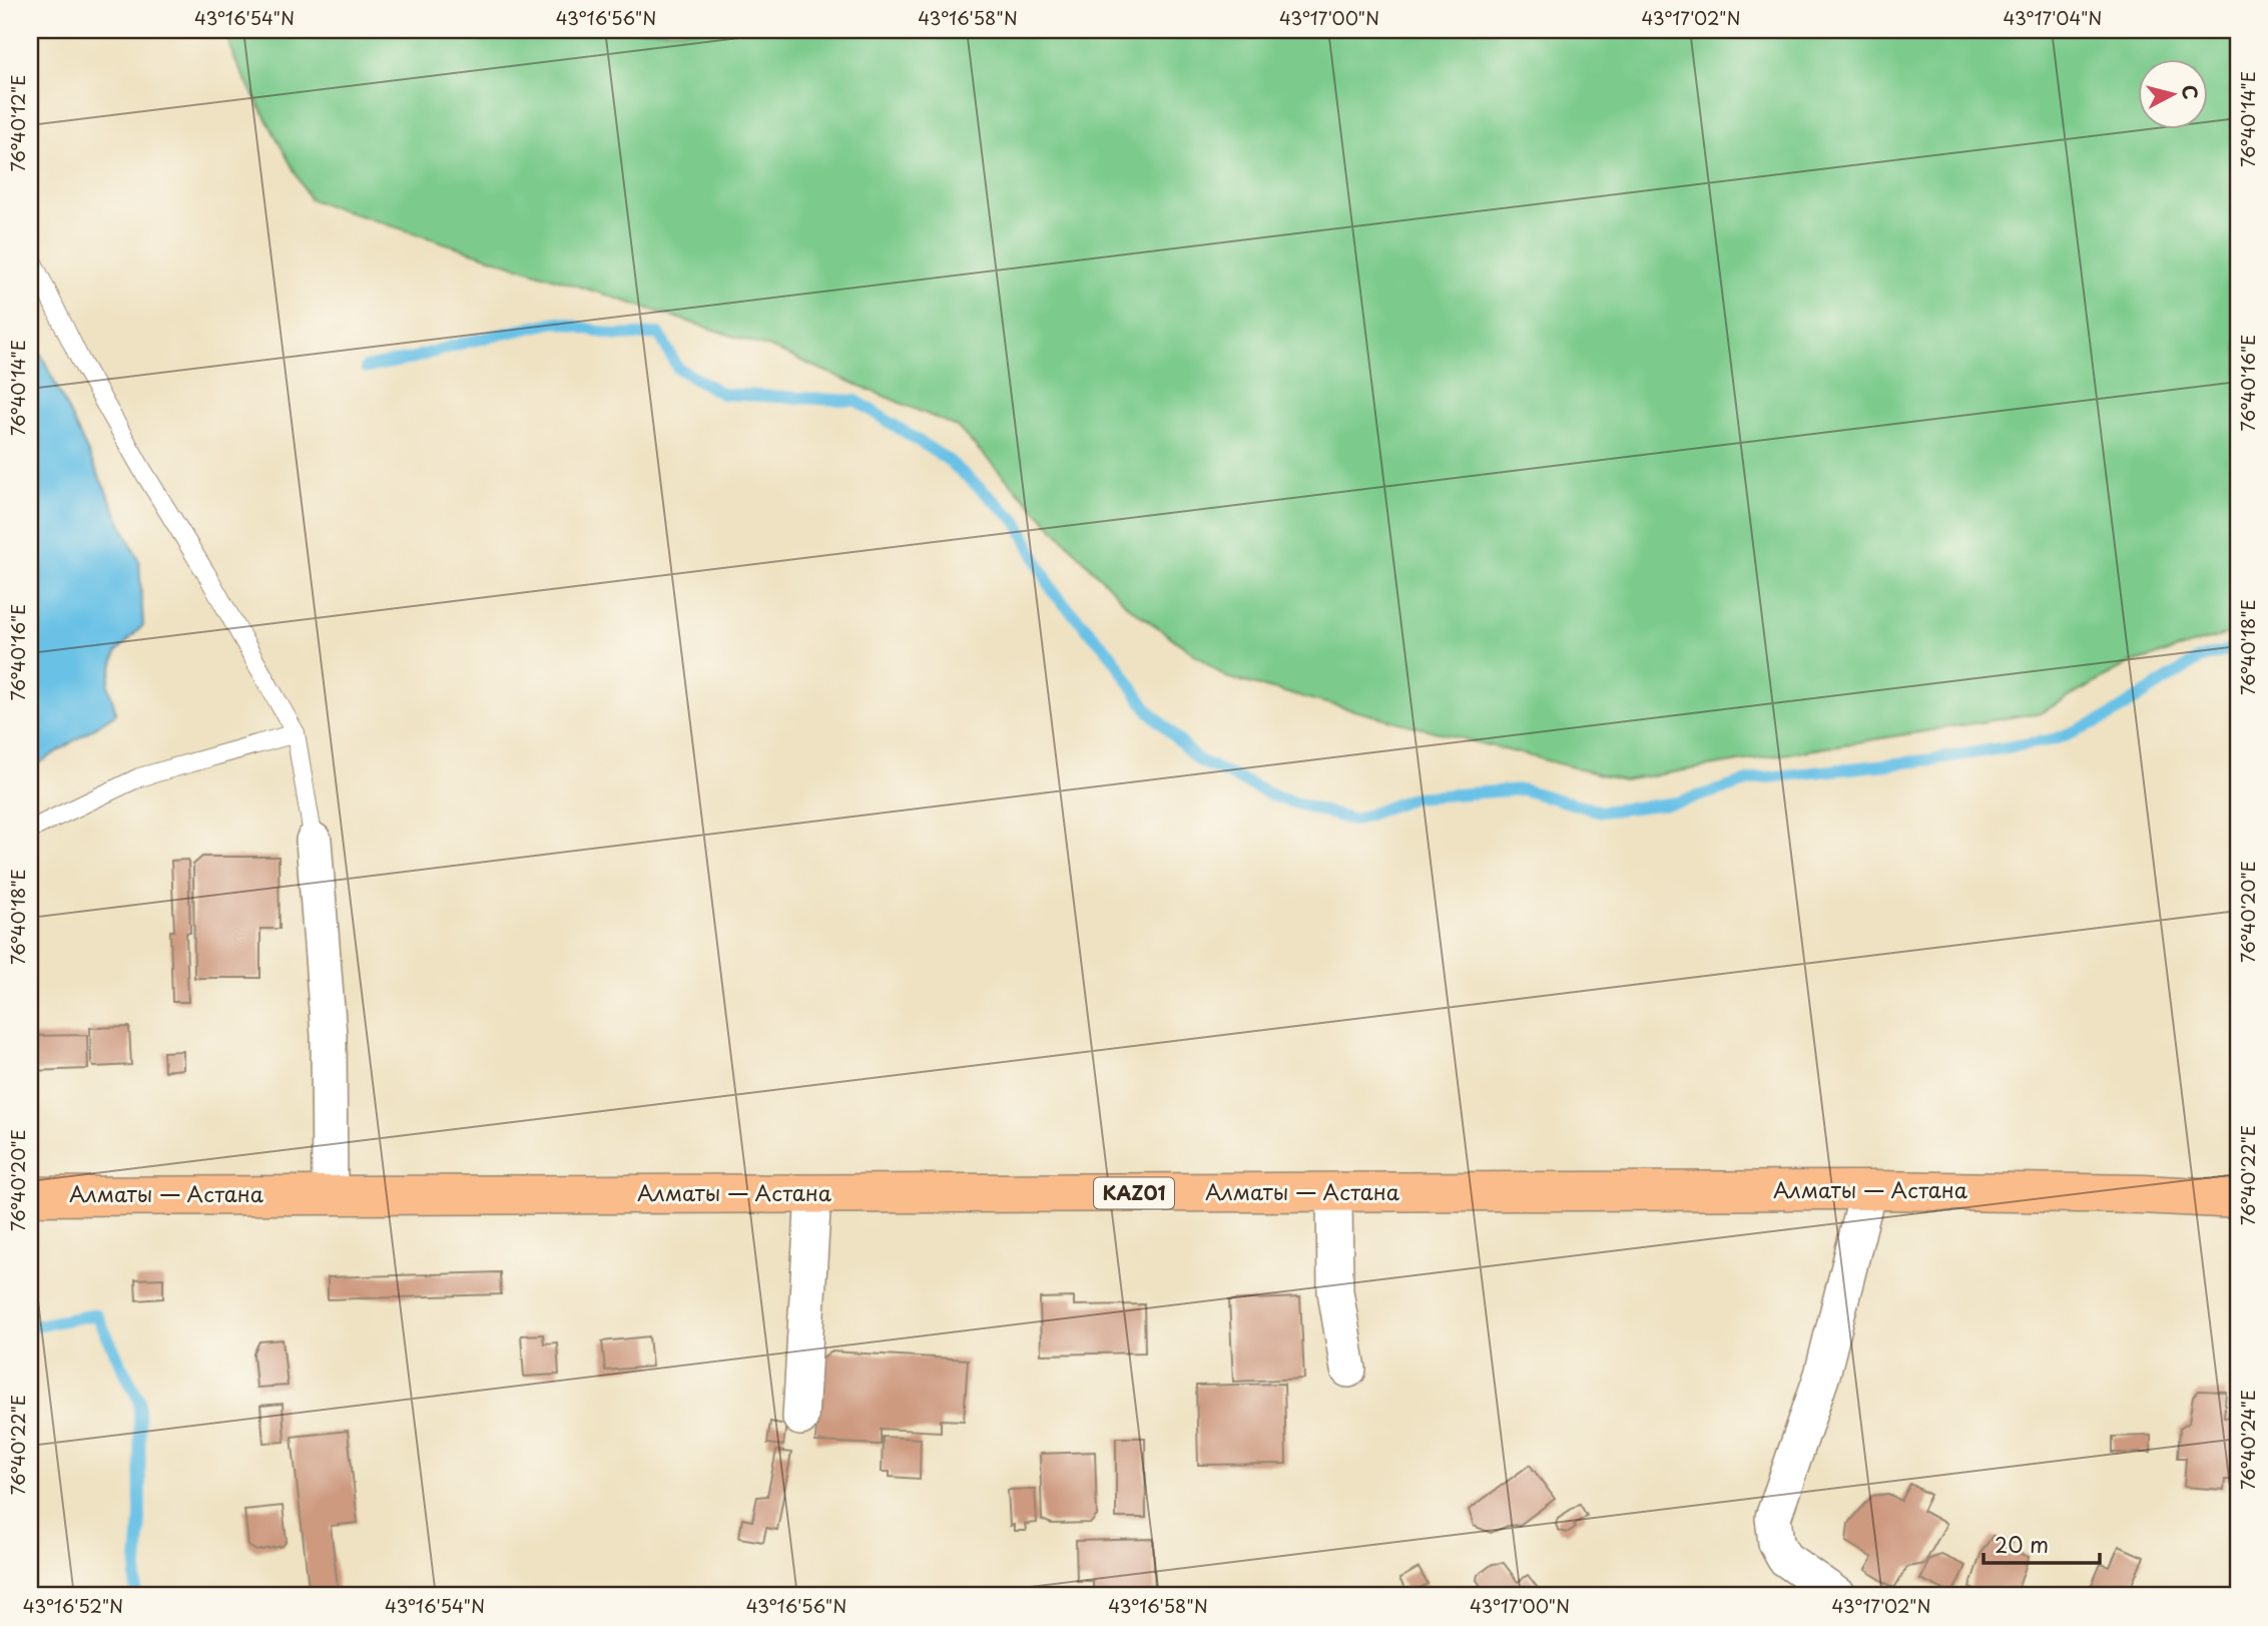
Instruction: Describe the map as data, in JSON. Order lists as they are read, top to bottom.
{
  "streets": {
    "highway": ["Алматы — Астана", "KАZ01"]
  },
  "scale_bar": "20 m",
  "north": "right",
  "coordinates": [
    "43°16'54\"N",
    "43°16'56\"N",
    "43°16'58\"N",
    "43°17'00\"N",
    "43°17'02\"N",
    "43°17'04\"N",
    "76°40'14\"E",
    "76°40'12\"E",
    "76°40'16\"E",
    "76°40'18\"E",
    "76°40'20\"E",
    "76°40'22\"E",
    "76°40'24\"E",
    "43°16'52\"N"
  ]
}
